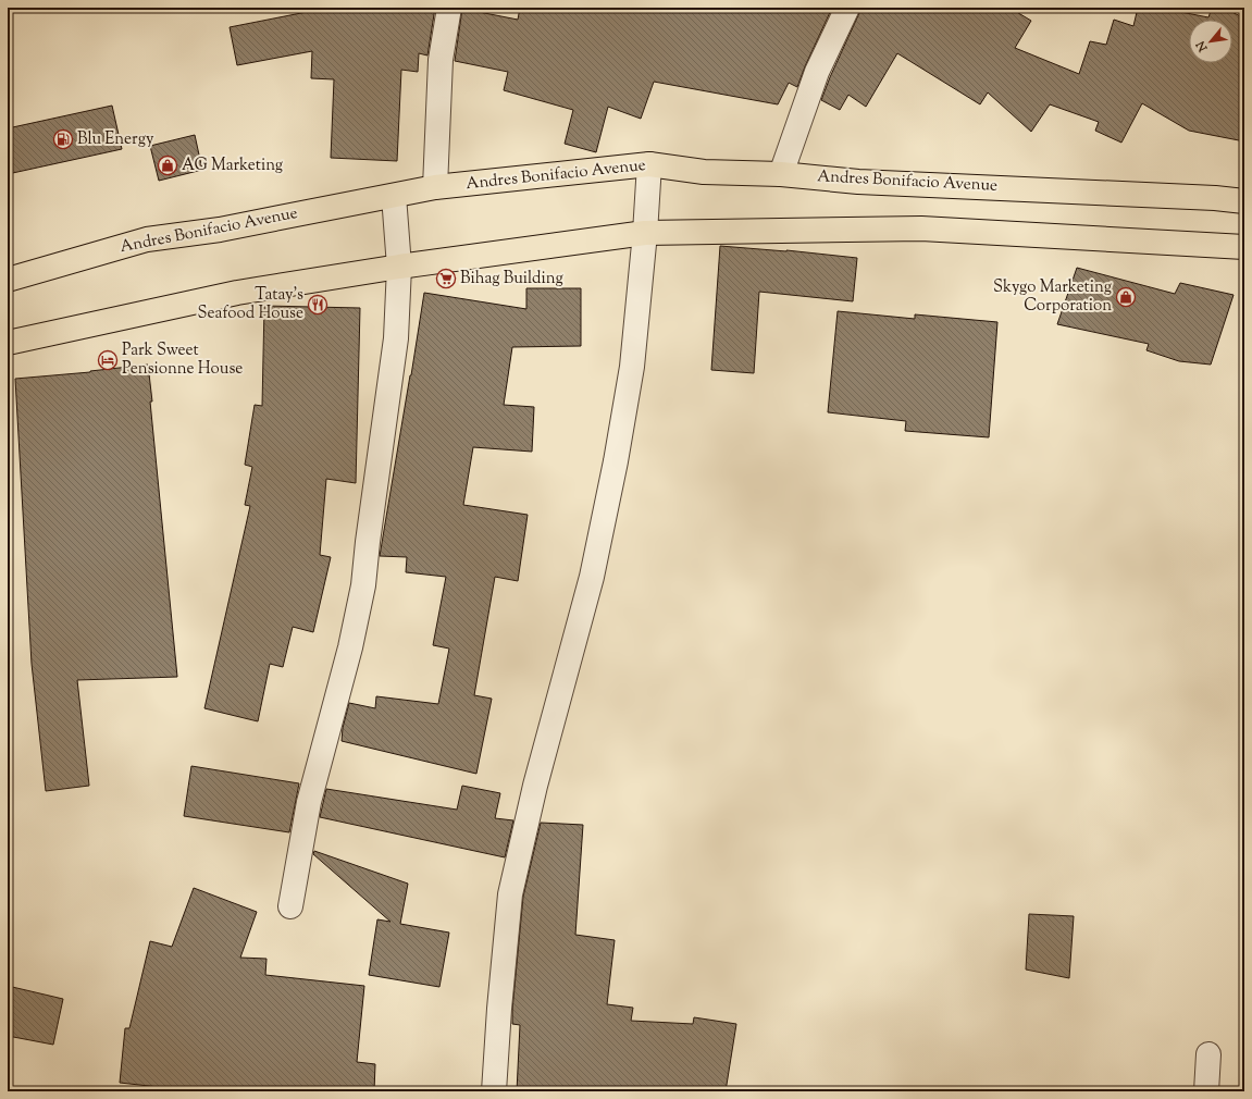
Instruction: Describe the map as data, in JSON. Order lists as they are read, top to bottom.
{
  "streets": {
    "highway": ["Andres Bonifacio Avenue"]
  },
  "places": {
    "fuel station": ["Blu Energy"],
    "shop": ["AG Marketing", "Skygo Marketing Corporation"],
    "supermarket": ["Bihag Building"],
    "restaurant": ["Tatay's Seafood House"],
    "hotel": ["Park Sweet Pensionne House"]
  },
  "north": "bottom left"
}
